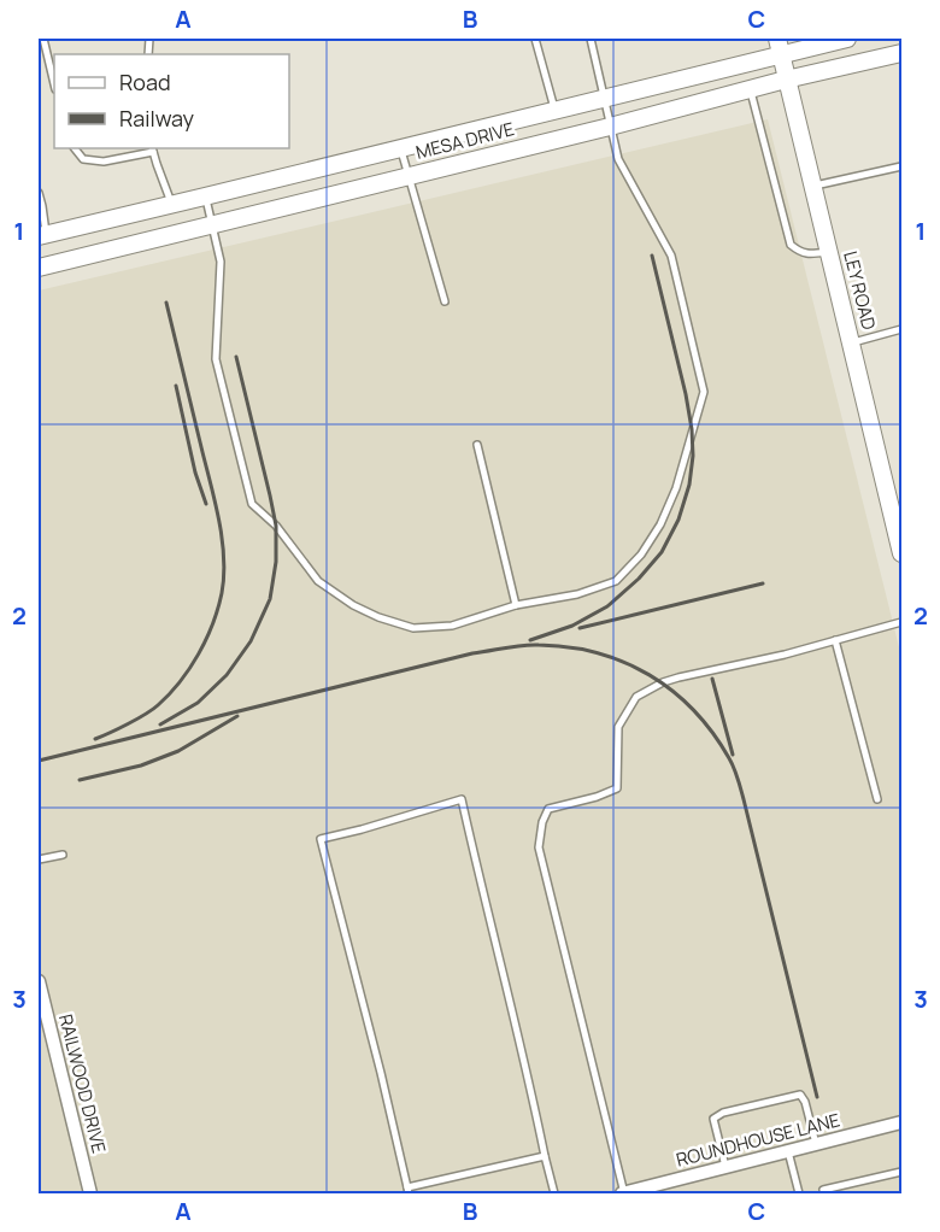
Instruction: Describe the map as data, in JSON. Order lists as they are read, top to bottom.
{
  "streets": {
    "main road": ["MESA DRIVE", "LEY ROAD"],
    "street": ["RAILWOOD DRIVE", "ROUNDHOUSE LANE"]
  },
  "crossings": [
    ["MESA DRIVE", "LEY ROAD"]
  ],
  "legend": ["Road", "Railway"],
  "grid": {
    "columns": ["A", "B", "C"],
    "rows": ["1", "2", "3"]
  }
}
